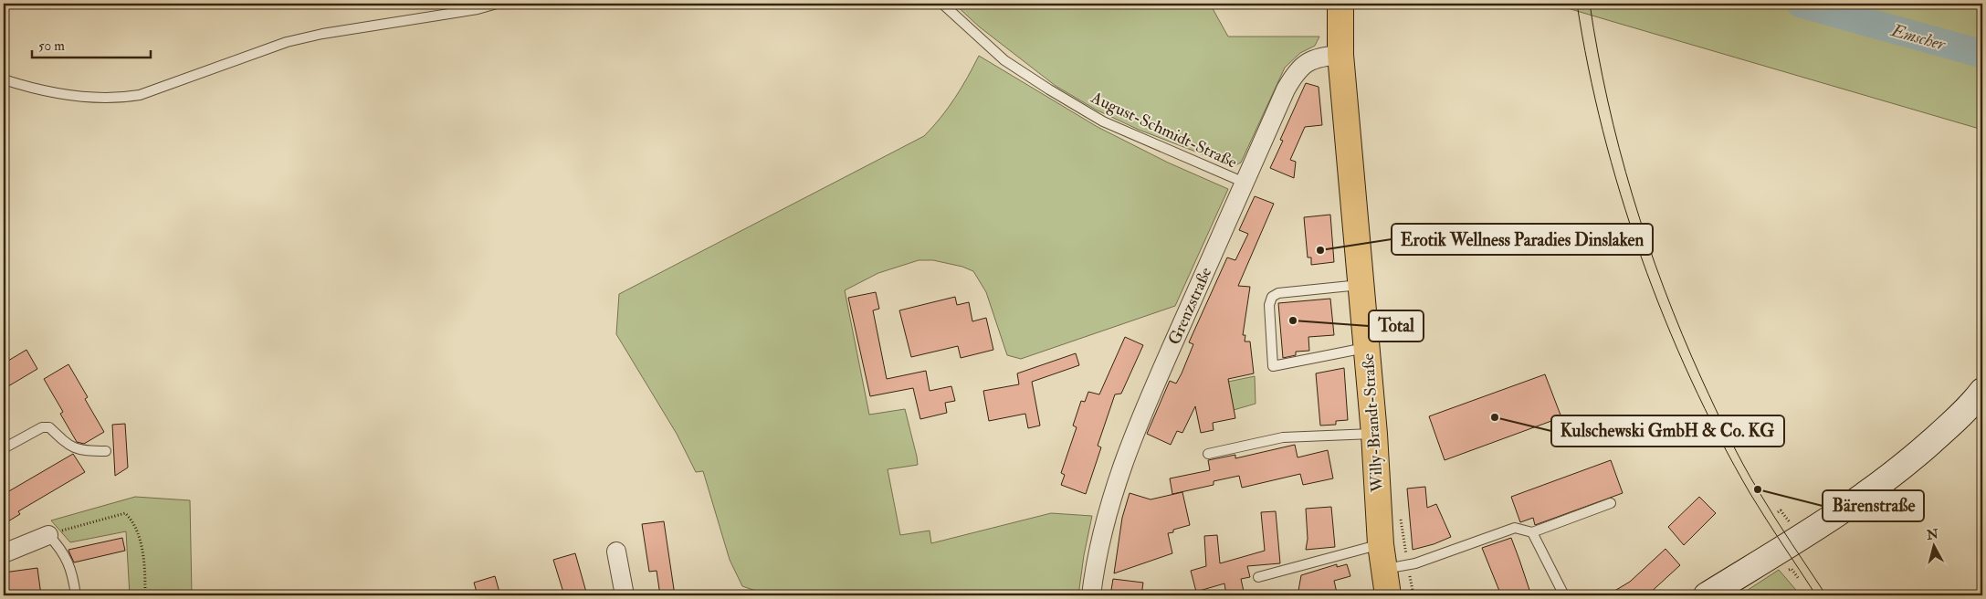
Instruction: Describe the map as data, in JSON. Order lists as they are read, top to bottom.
{
  "streets": {
    "main road": ["Willy-Brandt-Straße"],
    "street": ["Grenzstraße"],
    "lane": ["August-Schmidt-Straße"]
  },
  "crossings": [
    ["August-Schmidt-Straße", "Grenzstraße"],
    ["Grenzstraße", "Willy-Brandt-Straße"]
  ],
  "water": ["Emscher"],
  "places": [
    "Erotik Wellness Paradies Dinslaken",
    "Total",
    "Kulschewski GmbH & Co. KG",
    "Bärenstraße"
  ],
  "scale_bar": "50 m",
  "north": "top"
}
